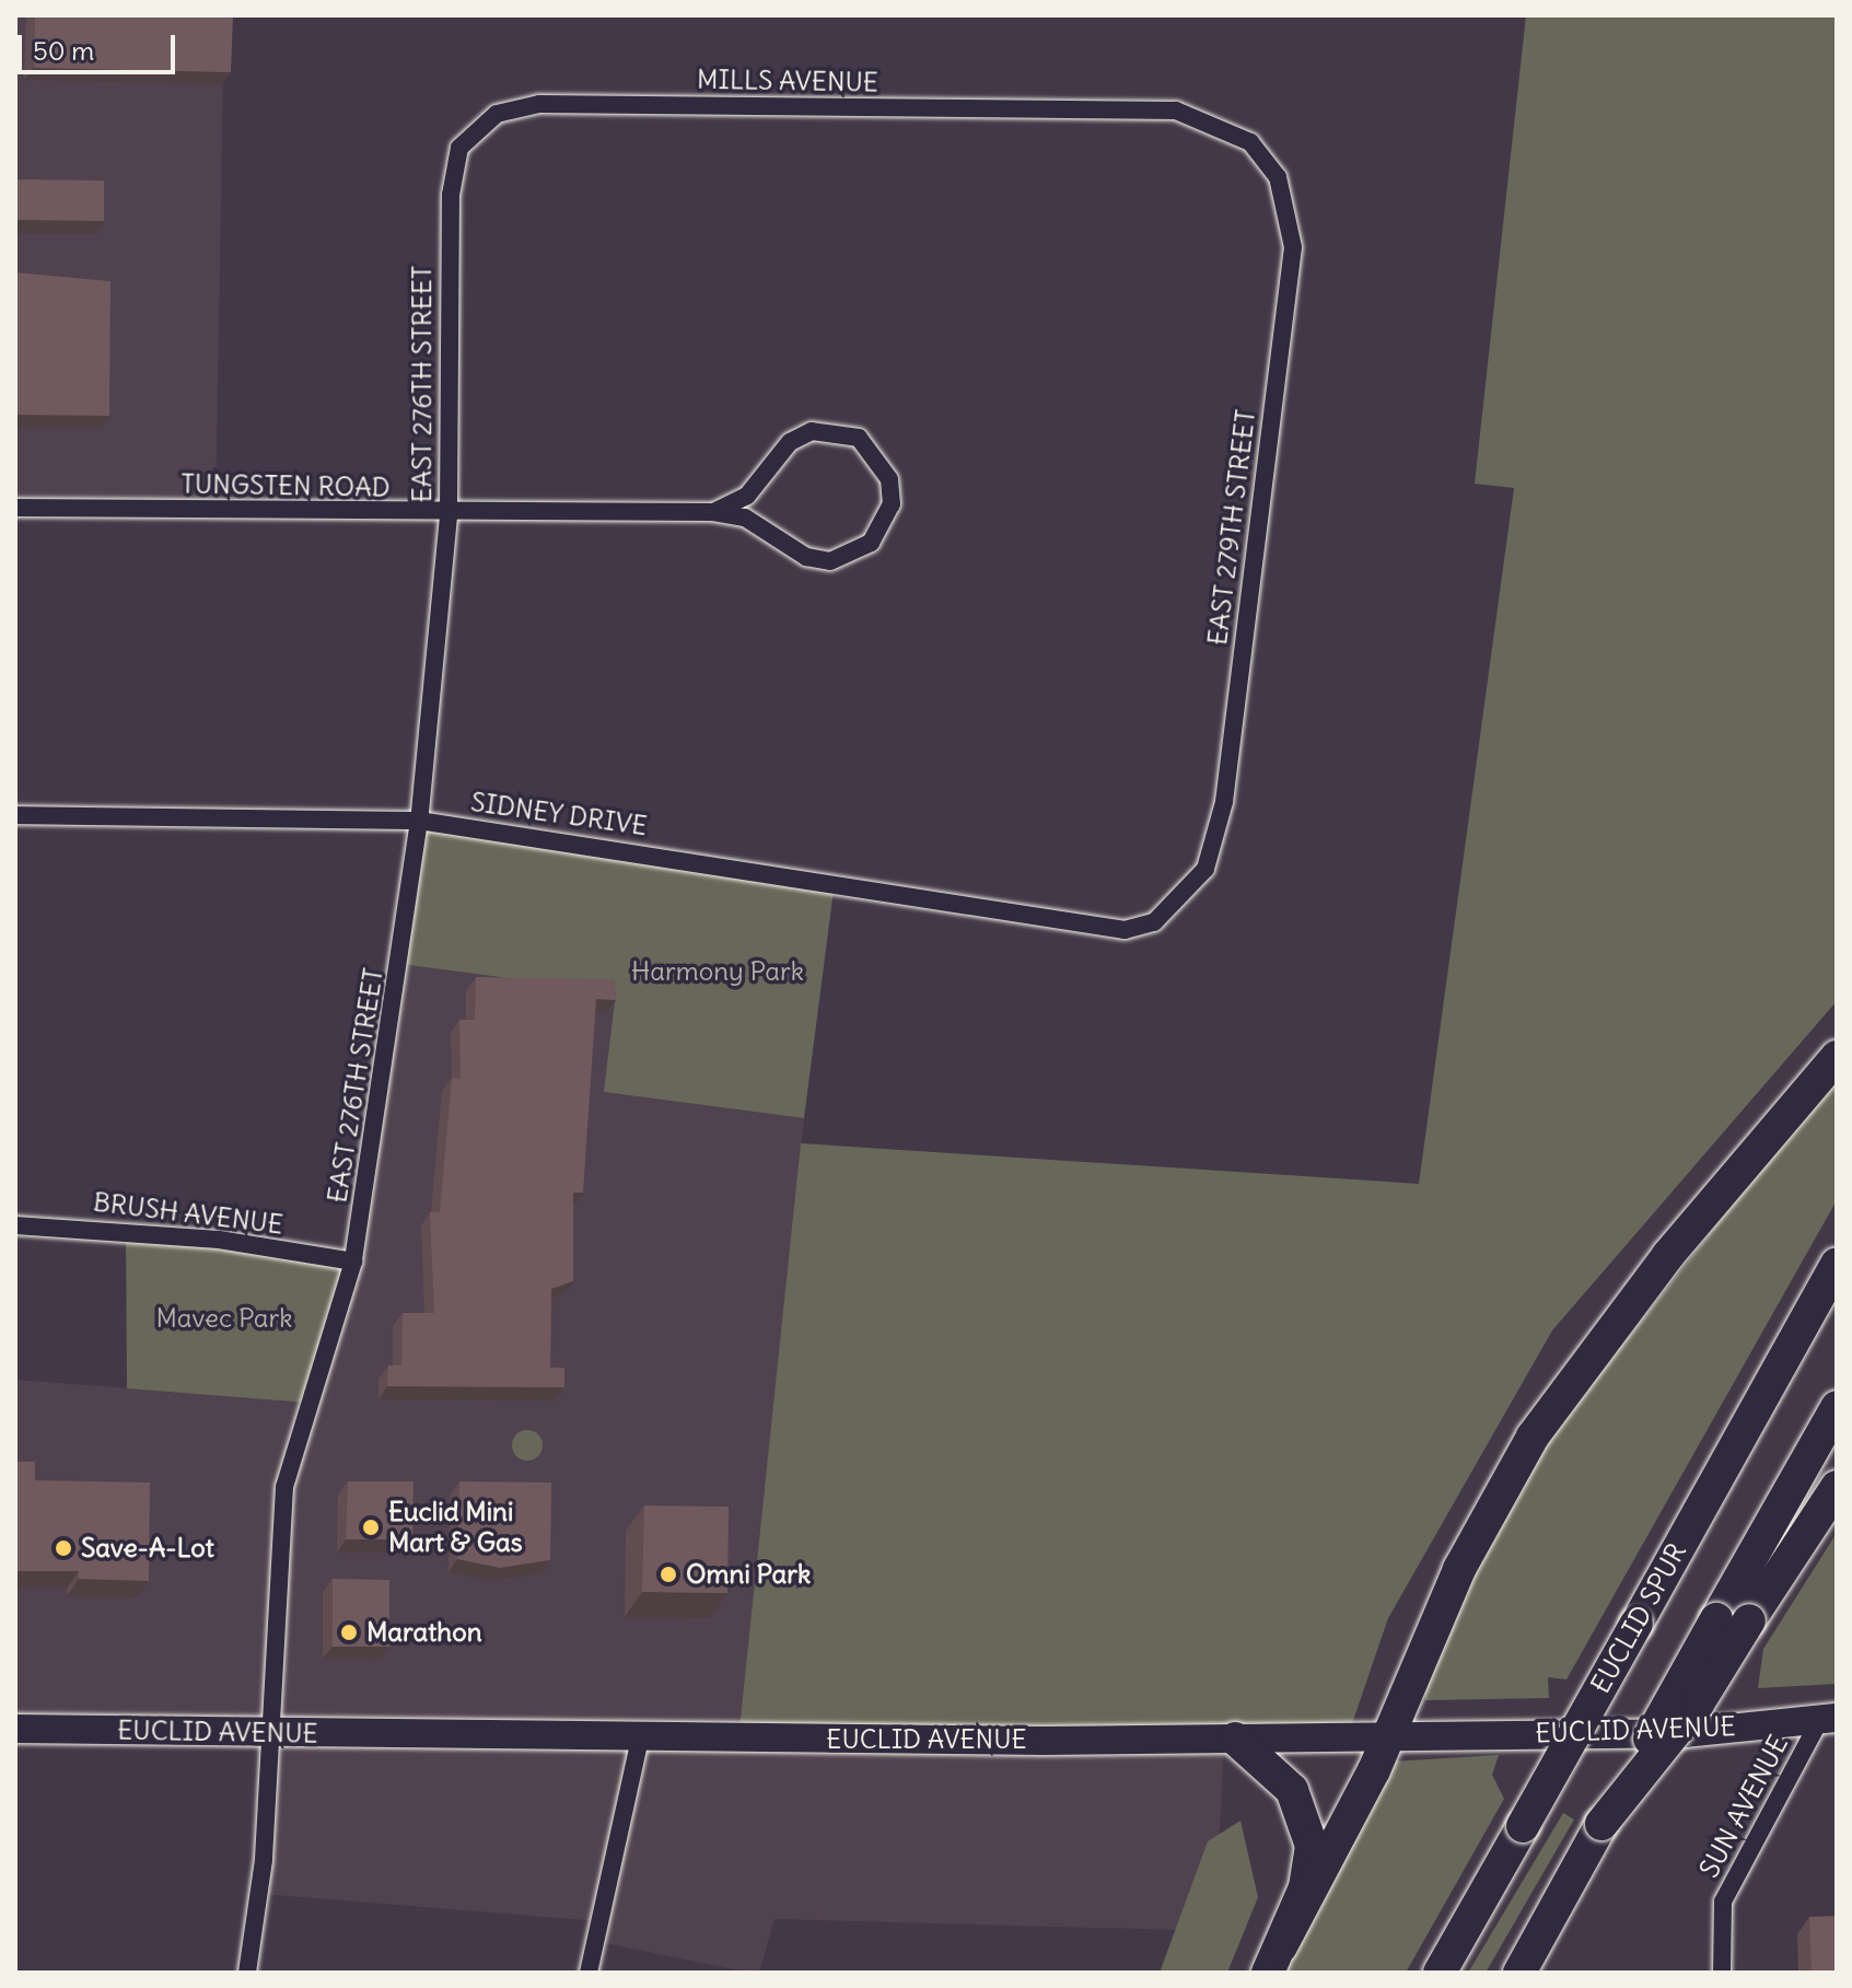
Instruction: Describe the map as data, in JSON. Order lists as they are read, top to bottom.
{
  "streets": {
    "highway": ["EUCLID SPUR"],
    "main road": ["EUCLID AVENUE"],
    "street": [
      "MILLS AVENUE",
      "EAST 276TH STREET",
      "TUNGSTEN ROAD",
      "EAST 279TH STREET",
      "SIDNEY DRIVE",
      "BRUSH AVENUE",
      "SUN AVENUE"
    ]
  },
  "crossings": [
    ["MILLS AVENUE", "EAST 276TH STREET"],
    ["MILLS AVENUE", "EAST 279TH STREET"],
    ["EAST 276TH STREET", "TUNGSTEN ROAD"],
    ["EAST 276TH STREET", "SIDNEY DRIVE"],
    ["EAST 276TH STREET", "BRUSH AVENUE"],
    ["EAST 276TH STREET", "EUCLID AVENUE"],
    ["EAST 279TH STREET", "SIDNEY DRIVE"],
    ["EUCLID AVENUE", "SUN AVENUE"]
  ],
  "parks": ["Harmony Park", "Mavec Park"],
  "places": [
    "Euclid Mini Mart & Gas",
    "Save-A-Lot",
    "Omni Park",
    "Marathon"
  ],
  "scale_bar": "50 m"
}
